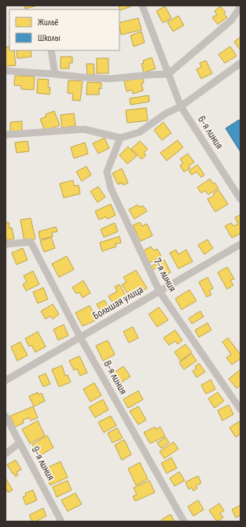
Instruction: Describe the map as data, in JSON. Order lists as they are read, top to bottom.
{
  "streets": {
    "street": [
      "6-я линия",
      "7-я линия",
      "Большая улица",
      "8-я линия",
      "9-я линия"
    ]
  },
  "crossings": [
    ["7-я линия", "Большая улица"],
    ["Большая улица", "8-я линия"]
  ],
  "legend": ["Жильё", "Школы"]
}
